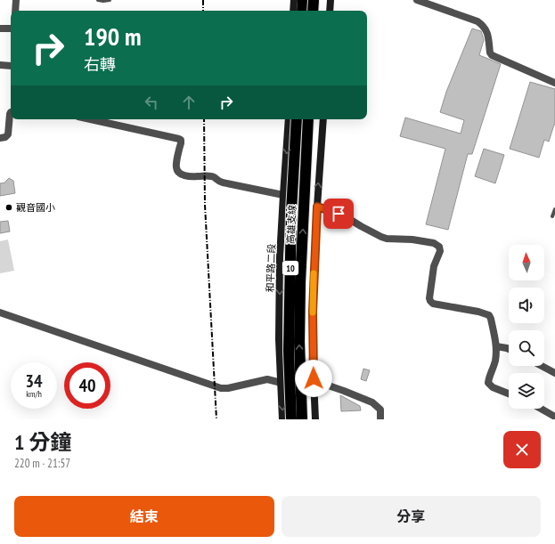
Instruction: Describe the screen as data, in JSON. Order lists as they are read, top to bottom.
{
  "streets": {
    "highway": ["高雄支線", "10"],
    "street": ["和平路二段"]
  },
  "places": ["觀音國小"],
  "north": "top",
  "page": {
    "turn": ["190 m", "右轉"],
    "speed": "34 km/h",
    "limit": "40",
    "heading": ["1 分鐘", "220 m · 21:57"],
    "buttons": ["結束", "分享"]
  }
}
